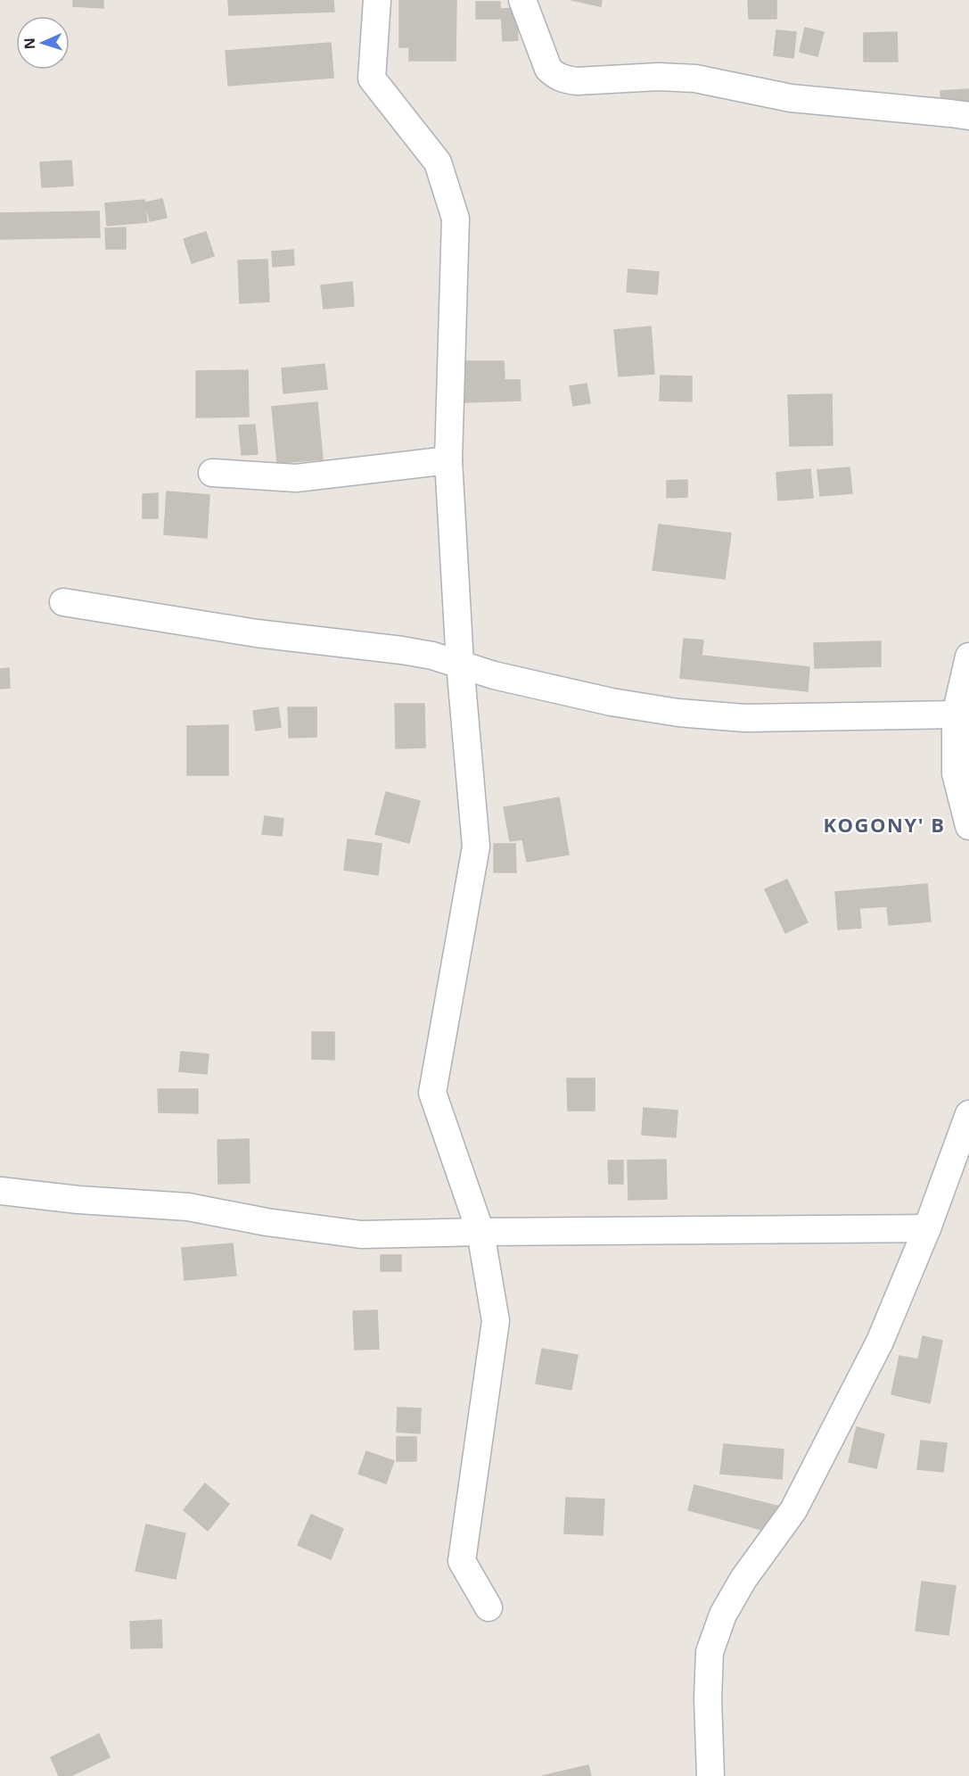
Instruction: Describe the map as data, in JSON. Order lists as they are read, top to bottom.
{
  "districts": ["KOGONY' B"],
  "north": "left"
}
